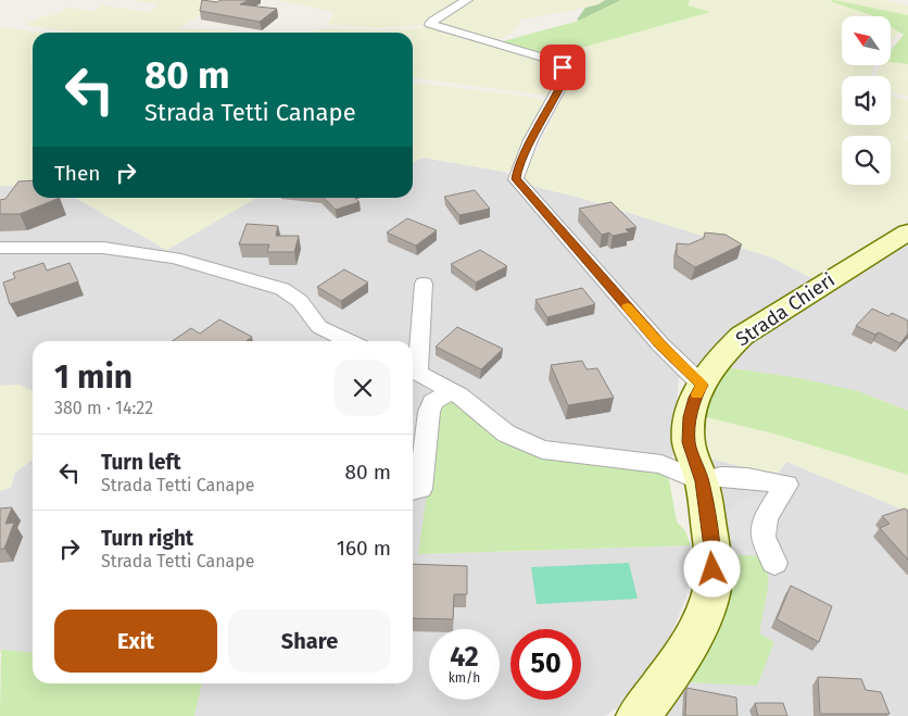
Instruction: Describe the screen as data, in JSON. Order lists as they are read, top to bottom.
{
  "streets": {
    "main road": ["Strada Chieri"]
  },
  "north": "top left",
  "page": {
    "turn": ["80 m", "Strada Tetti Canape"],
    "then": "Then",
    "heading": ["1 min", "380 m · 14:22"],
    "list": [
      {
        "name": "Turn left",
        "note": "Strada Tetti Canape",
        "value": "80 m"
      },
      {
        "name": "Turn right",
        "note": "Strada Tetti Canape",
        "value": "160 m"
      }
    ],
    "buttons": ["Exit", "Share"],
    "speed": "42 km/h",
    "limit": "50"
  }
}
